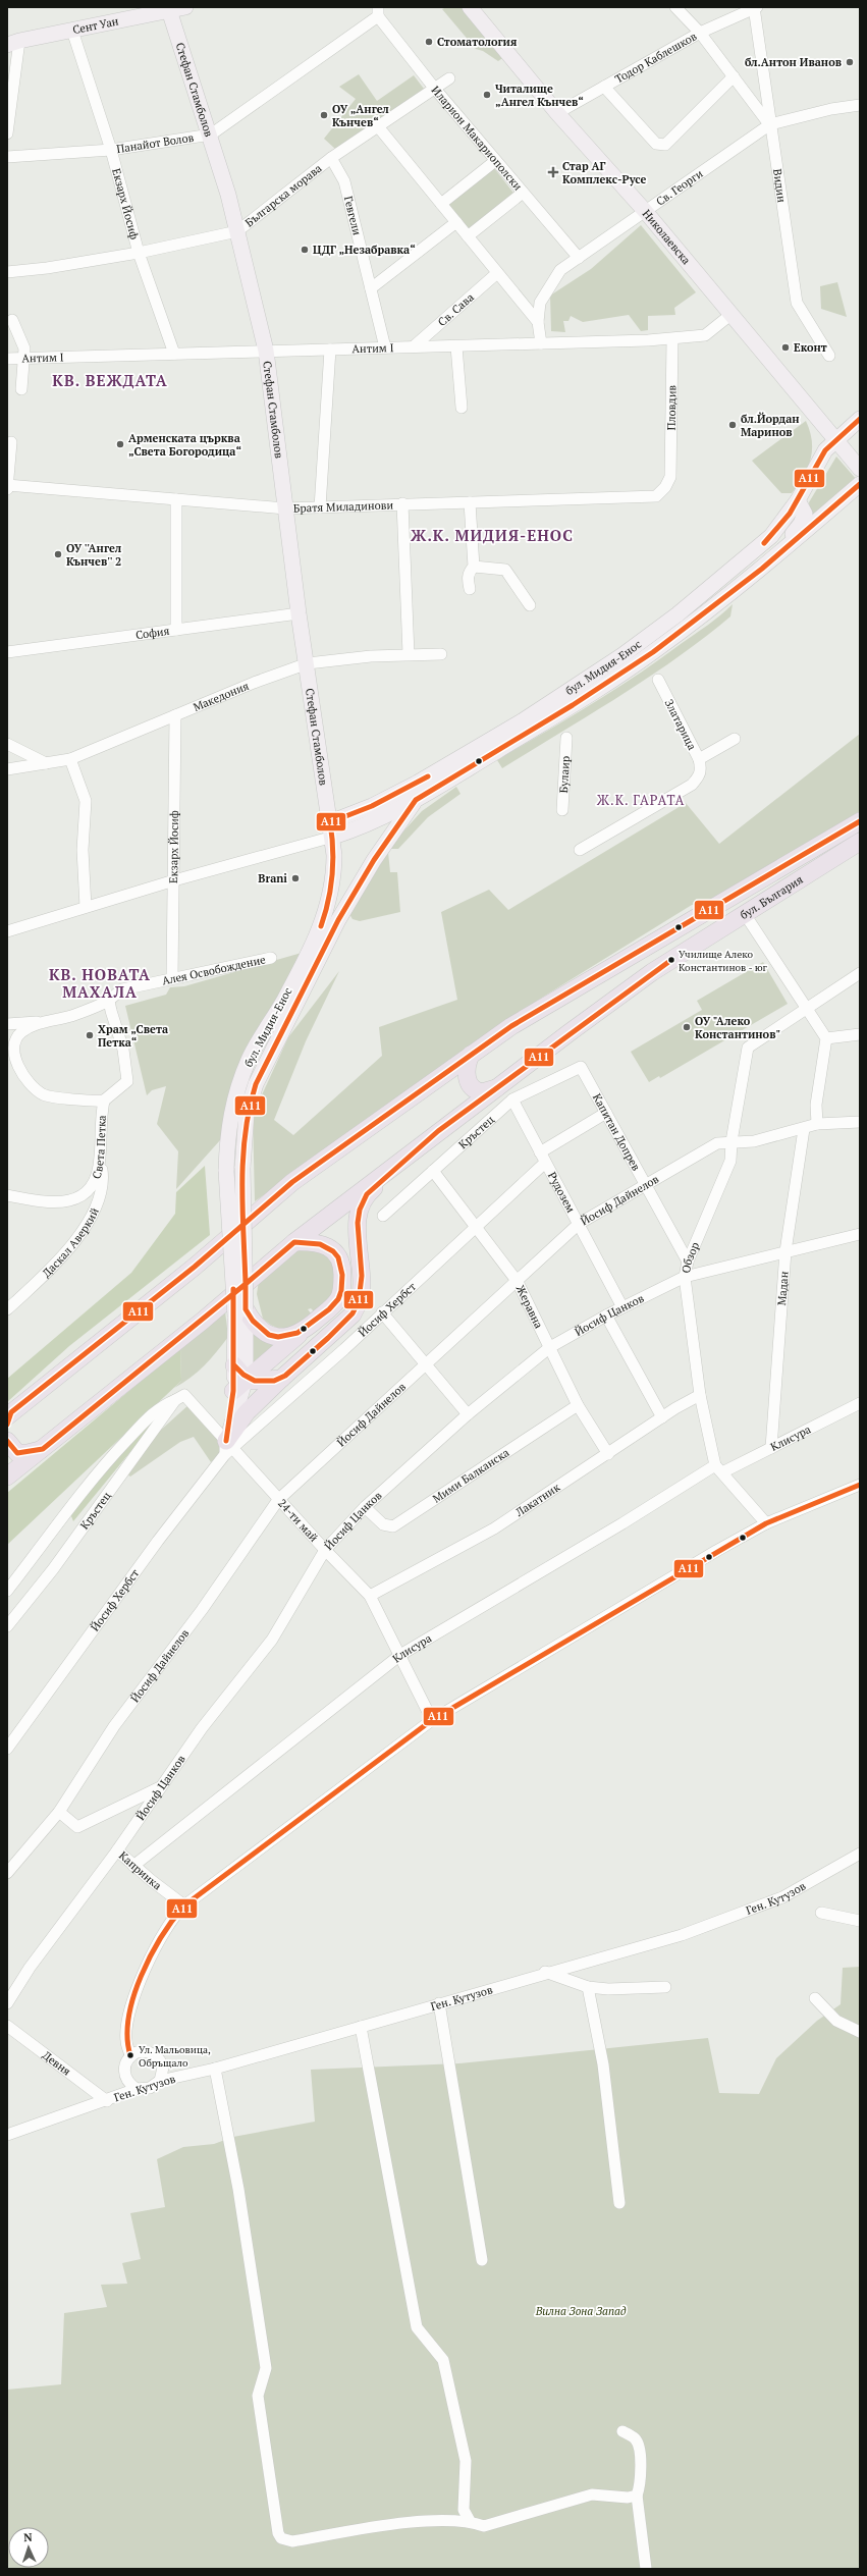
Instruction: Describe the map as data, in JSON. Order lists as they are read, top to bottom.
{
  "streets": {
    "highway": ["бул. България"],
    "main road": [
      "Сент Уан",
      "Стефан Стамболов",
      "Николаевска",
      "бул. Мидия-Енос"
    ],
    "street": [
      "Тодор Каблешков",
      "Иларион Макариополски",
      "Панайот Волов",
      "Видин",
      "Св. Георги",
      "Българска морава",
      "Екзарх Йосиф",
      "Гевгели",
      "Св. Сава",
      "Антим I",
      "Пловдив",
      "Братя Миладинови",
      "София",
      "Македония",
      "Златарица",
      "Булаир",
      "Алея Освобождение",
      "Кръстец",
      "Капитан Допрев",
      "Света Петка",
      "Рудозем",
      "Йосиф Дайнелов",
      "Даскал Аверкий",
      "Обзор",
      "Мадан",
      "Жеравна",
      "Йосиф Хербст",
      "Йосиф Цанков",
      "Клисура",
      "Мими Балканска",
      "Лакатник",
      "24-ти май",
      "Капринка",
      "Ген. Кутузов",
      "Девня"
    ]
  },
  "crossings": [
    ["Сент Уан", "Стефан Стамболов"],
    ["Сент Уан", "Екзарх Йосиф"],
    ["Тодор Каблешков", "Видин"],
    ["Тодор Каблешков", "Николаевска"],
    ["Стефан Стамболов", "Панайот Волов"],
    ["Стефан Стамболов", "Българска морава"],
    ["Стефан Стамболов", "Антим I"],
    ["Стефан Стамболов", "Братя Миладинови"],
    ["Стефан Стамболов", "София"],
    ["Стефан Стамболов", "бул. Мидия-Енос"],
    ["Стефан Стамболов", "Македония"],
    ["Иларион Макариополски", "Панайот Волов"],
    ["Иларион Макариополски", "Св. Георги"],
    ["Иларион Макариополски", "Българска морава"],
    ["Панайот Волов", "Екзарх Йосиф"],
    ["Видин", "Св. Георги"],
    ["Св. Георги", "Николаевска"],
    ["Св. Георги", "Антим I"],
    ["Българска морава", "Екзарх Йосиф"],
    ["Българска морава", "Гевгели"],
    ["Екзарх Йосиф", "Антим I"],
    ["Екзарх Йосиф", "бул. Мидия-Енос"],
    ["Екзарх Йосиф", "Македония"],
    ["Екзарх Йосиф", "Алея Освобождение"],
    ["Гевгели", "Антим I"],
    ["Николаевска", "Антим I"],
    ["Николаевска", "бул. Мидия-Енос"],
    ["Св. Сава", "Антим I"],
    ["Антим I", "Пловдив"],
    ["Пловдив", "Братя Миладинови"],
    ["бул. Мидия-Енос", "Йосиф Хербст"],
    ["бул. Мидия-Енос", "24-ти май"],
    ["Алея Освобождение", "Света Петка"],
    ["Кръстец", "Капитан Допрев"],
    ["Кръстец", "Рудозем"],
    ["Кръстец", "Жеравна"],
    ["Кръстец", "24-ти май"],
    ["Капитан Допрев", "Йосиф Дайнелов"],
    ["Капитан Допрев", "Обзор"],
    ["Света Петка", "Даскал Аверкий"],
    ["Рудозем", "Йосиф Дайнелов"],
    ["Рудозем", "Йосиф Хербст"],
    ["Рудозем", "Йосиф Цанков"],
    ["Йосиф Дайнелов", "Обзор"],
    ["Йосиф Дайнелов", "Мадан"],
    ["Йосиф Дайнелов", "Жеравна"],
    ["Йосиф Дайнелов", "24-ти май"],
    ["Обзор", "Йосиф Цанков"],
    ["Обзор", "Клисура"],
    ["Обзор", "Лакатник"],
    ["Мадан", "Йосиф Цанков"],
    ["Мадан", "Клисура"],
    ["Жеравна", "Йосиф Хербст"],
    ["Жеравна", "Йосиф Цанков"],
    ["Жеравна", "Мими Балканска"],
    ["Жеравна", "Лакатник"],
    ["Йосиф Хербст", "24-ти май"],
    ["Йосиф Цанков", "Мими Балканска"],
    ["Йосиф Цанков", "24-ти май"],
    ["Йосиф Цанков", "Капринка"],
    ["Клисура", "24-ти май"],
    ["Клисура", "Капринка"],
    ["Лакатник", "24-ти май"],
    ["Ген. Кутузов", "Девня"]
  ],
  "districts": [
    "КВ. ВЕЖДАТА",
    "Ж.К. МИДИЯ-ЕНОС",
    "Ж.К. ГАРАТА",
    "КВ. НОВАТА МАХАЛА"
  ],
  "parks": ["Вилна Зона Запад"],
  "places": {
    "other": [
      "Стоматология",
      "бл.Антон Иванов",
      "Читалище „Ангел Кънчев“",
      "ОУ „Ангел Кънчев“",
      "ЦДГ „Незабравка“",
      "Еконт",
      "бл.Йордан Маринов",
      "Арменската църква „Света Богородица“",
      "ОУ ''Ангел Кънчев'' 2",
      "Brani",
      "Училище Алеко Константинов - юг",
      "ОУ \"Алеко Константинов\"",
      "Храм „Света Петка“",
      "Ул. Мальовица, Обръщало"
    ],
    "health": ["Стар АГ Комплекс-Русе"]
  },
  "lines": ["transit line А11"],
  "north": "top"
}
